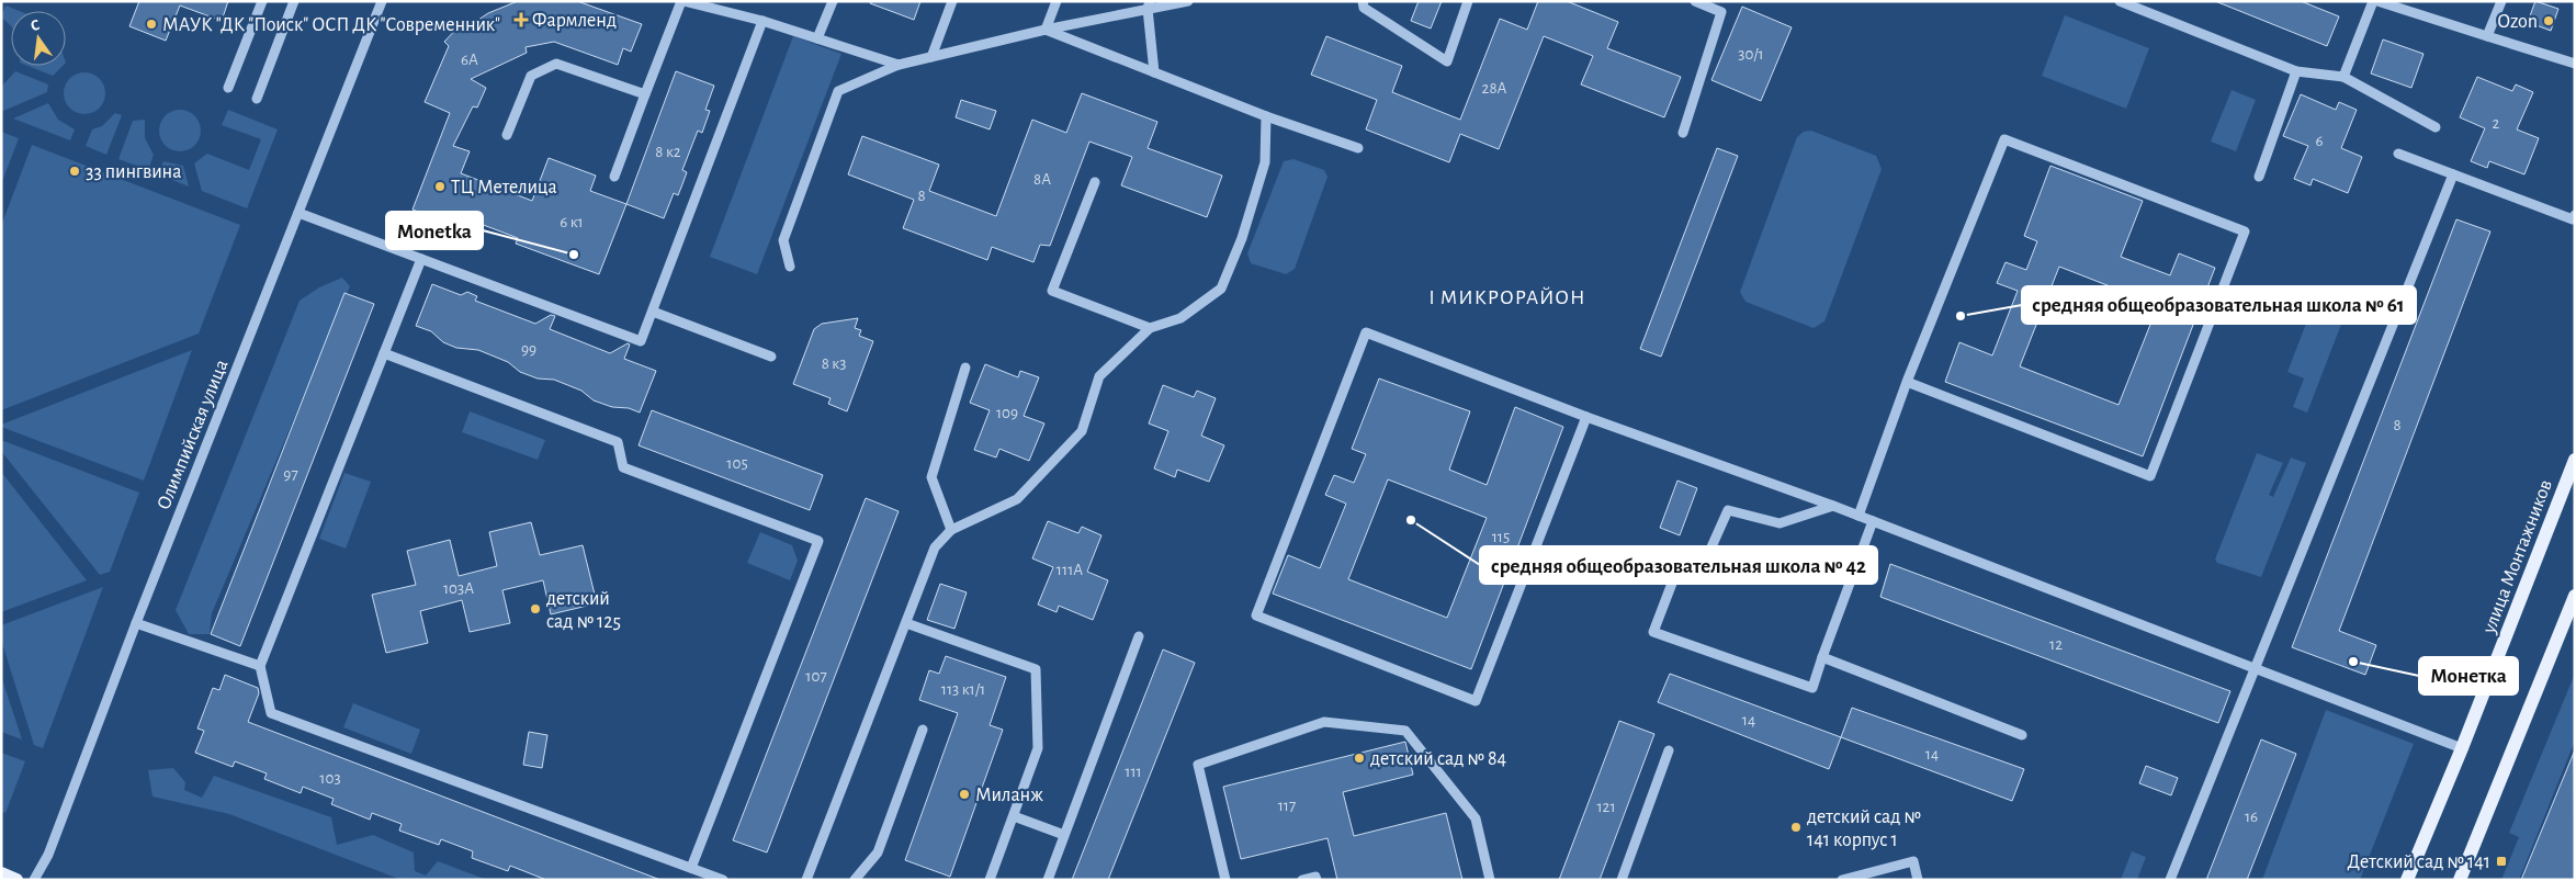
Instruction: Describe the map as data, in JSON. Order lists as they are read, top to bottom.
{
  "streets": {
    "main road": ["улица Монтажников"],
    "street": ["Олимпийская улица"]
  },
  "districts": ["I МИКРОРАЙОН"],
  "places": {
    "health": ["Фармленд"],
    "other": [
      "Ozon",
      "МАУК \"ДК \"Поиск\" ОСП ДК \"Современник\"",
      "33 пингвина",
      "ТЦ Метелица",
      "Monetka",
      "средняя общеобразовательная школа № 61",
      "средняя общеобразовательная школа № 42",
      "детский сад № 125",
      "Монетка",
      "детский сад № 84",
      "Миланж",
      "детский сад № 141 корпус 1"
    ],
    "transit": ["Детский сад № 141"]
  },
  "house_numbers": [
    "30/1",
    "6А",
    "28А",
    "2",
    "6",
    "8 к2",
    "8А",
    "8",
    "6 к1",
    "99",
    "8 к3",
    "109",
    "8",
    "105",
    "97",
    "115",
    "111А",
    "103А",
    "12",
    "107",
    "113 к1/1",
    "14",
    "14",
    "111",
    "103",
    "117",
    "121",
    "16"
  ],
  "north": "top"
}
